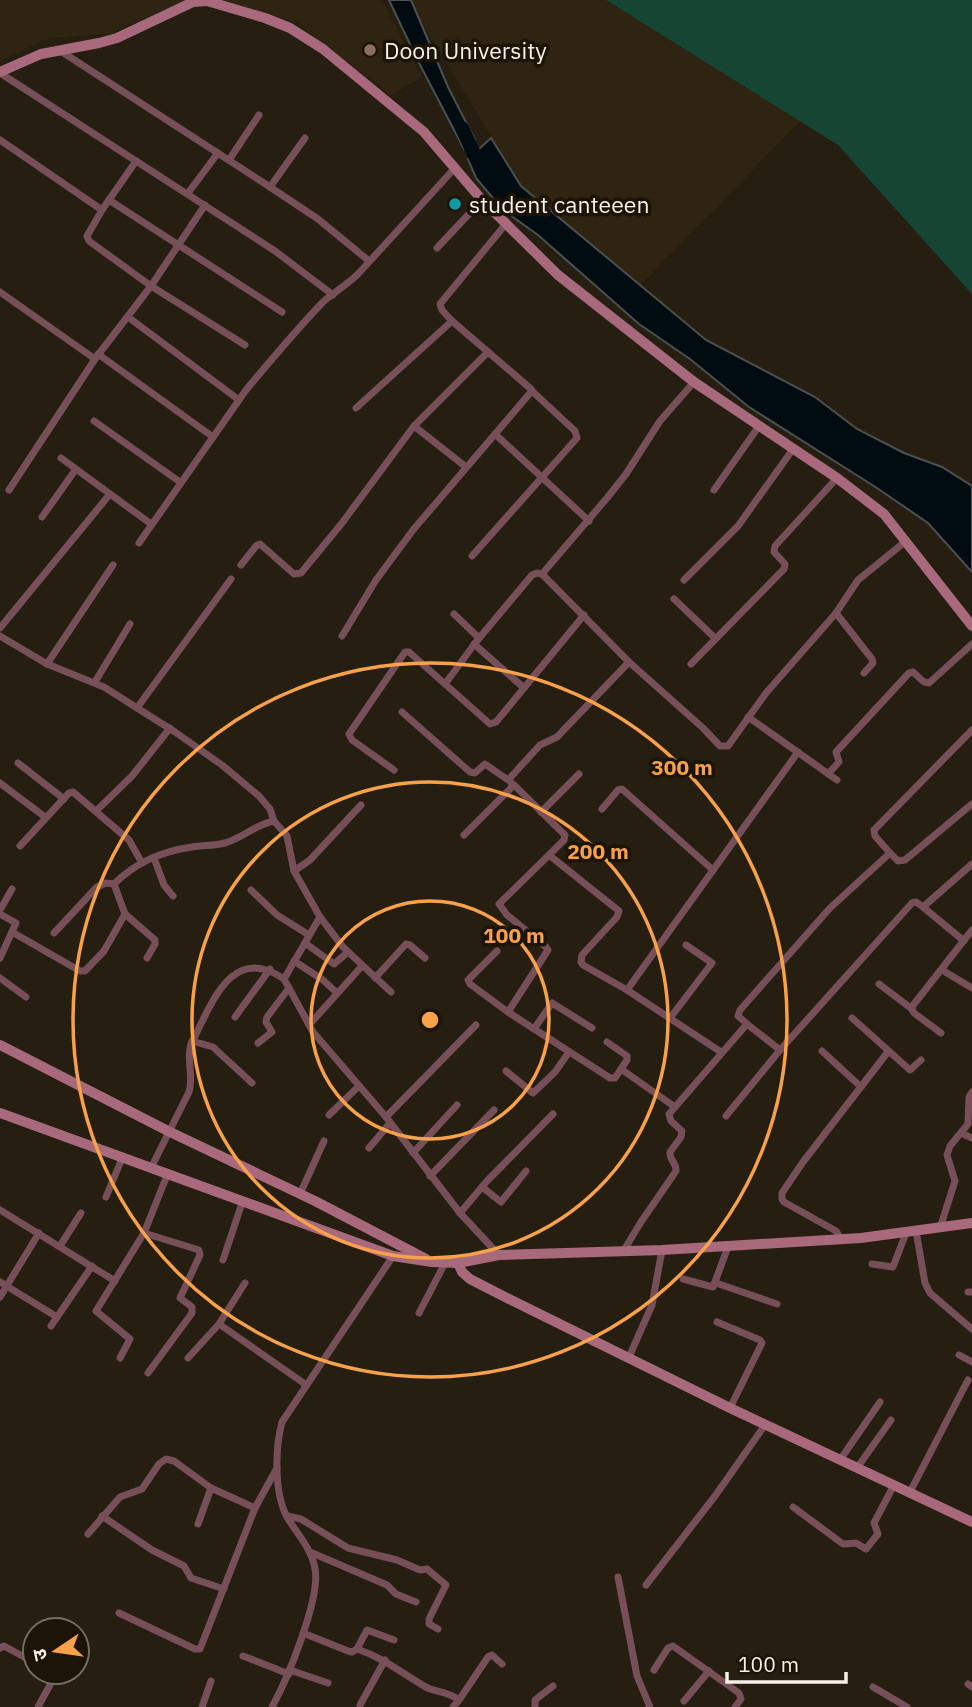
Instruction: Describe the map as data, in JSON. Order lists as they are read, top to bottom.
{
  "places": ["Doon University", "student canteeen"],
  "scale_bar": "100 m",
  "north": "left",
  "rings": ["300 m", "200 m", "100 m"]
}
